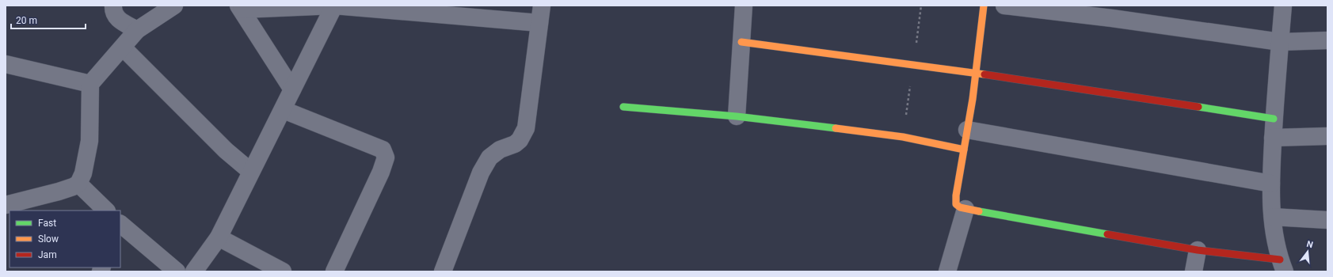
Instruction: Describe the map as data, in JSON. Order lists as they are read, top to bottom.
{
  "legend": ["Fast", "Slow", "Jam"],
  "scale_bar": "20 m",
  "north": "top"
}
